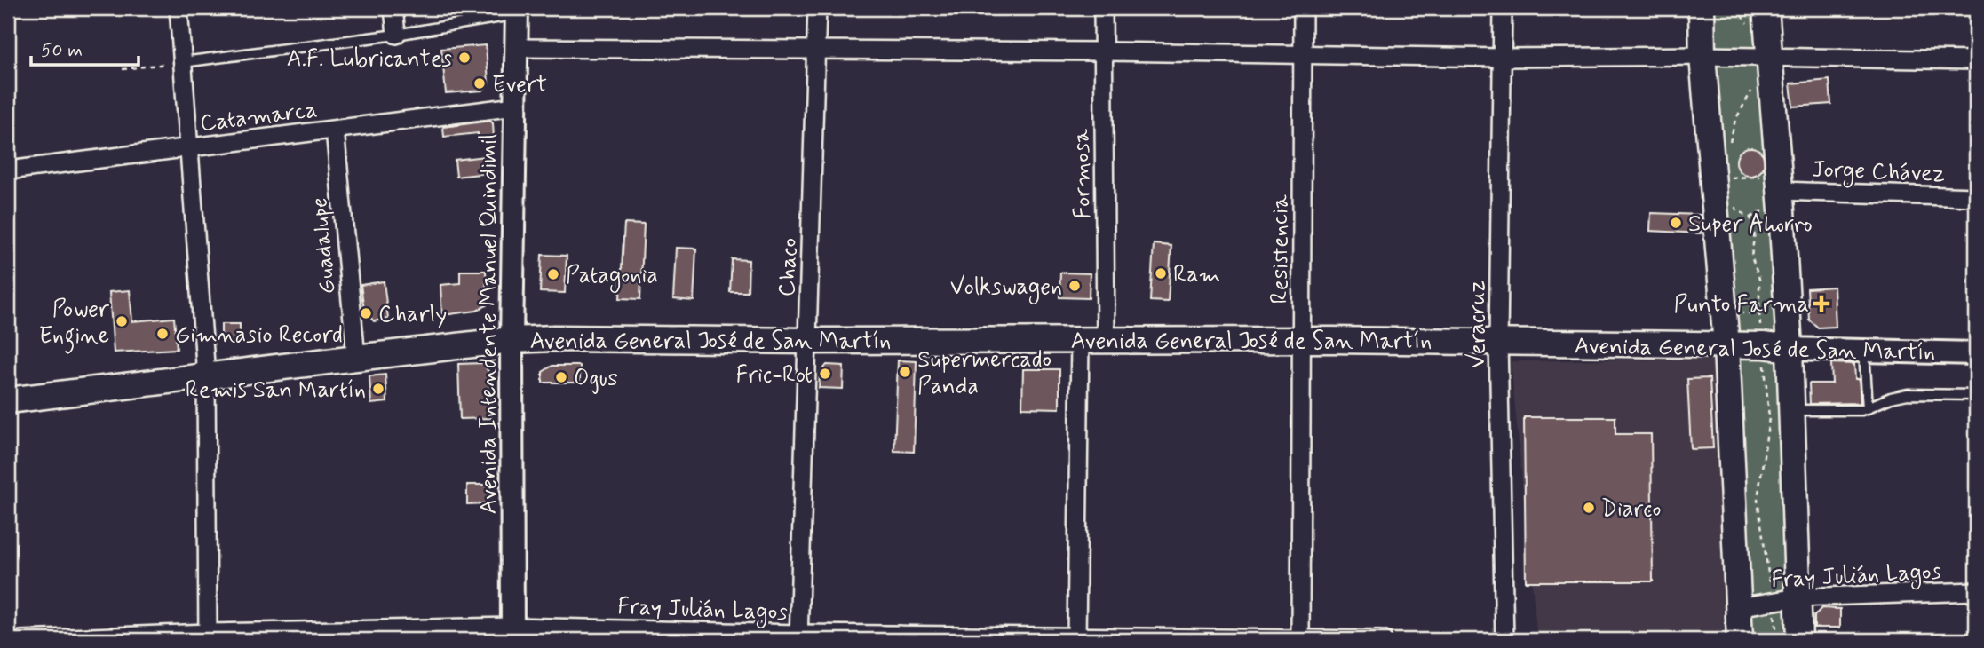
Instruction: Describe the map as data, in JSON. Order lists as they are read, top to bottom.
{
  "streets": {
    "main road": ["Avenida General José de San Martín"],
    "street": [
      "Catamarca",
      "Jorge Chávez",
      "Formosa",
      "Guadalupe",
      "Resistencia",
      "Chaco",
      "Avenida Intendente Manuel Quindimil",
      "Veracruz",
      "Fray Julián Lagos"
    ]
  },
  "crossings": [
    ["Catamarca", "Guadalupe"],
    ["Catamarca", "Avenida Intendente Manuel Quindimil"],
    ["Formosa", "Avenida General José de San Martín"],
    ["Guadalupe", "Avenida General José de San Martín"],
    ["Resistencia", "Avenida General José de San Martín"],
    ["Resistencia", "Fray Julián Lagos"],
    ["Chaco", "Avenida General José de San Martín"],
    ["Chaco", "Fray Julián Lagos"],
    ["Avenida Intendente Manuel Quindimil", "Avenida General José de San Martín"],
    ["Avenida Intendente Manuel Quindimil", "Fray Julián Lagos"],
    ["Veracruz", "Avenida General José de San Martín"]
  ],
  "places": {
    "other": [
      "A.F. Lubricantes",
      "Evert",
      "Super Ahorro",
      "Ram",
      "Patagonia",
      "Volkswagen",
      "Charly",
      "Power Engine",
      "Gimnasio Record",
      "Supermercado Panda",
      "Fric-Rot",
      "Ogus",
      "Remis San Martín",
      "Diarco"
    ],
    "health": ["Punto Farma"]
  },
  "scale_bar": "50 m"
}
